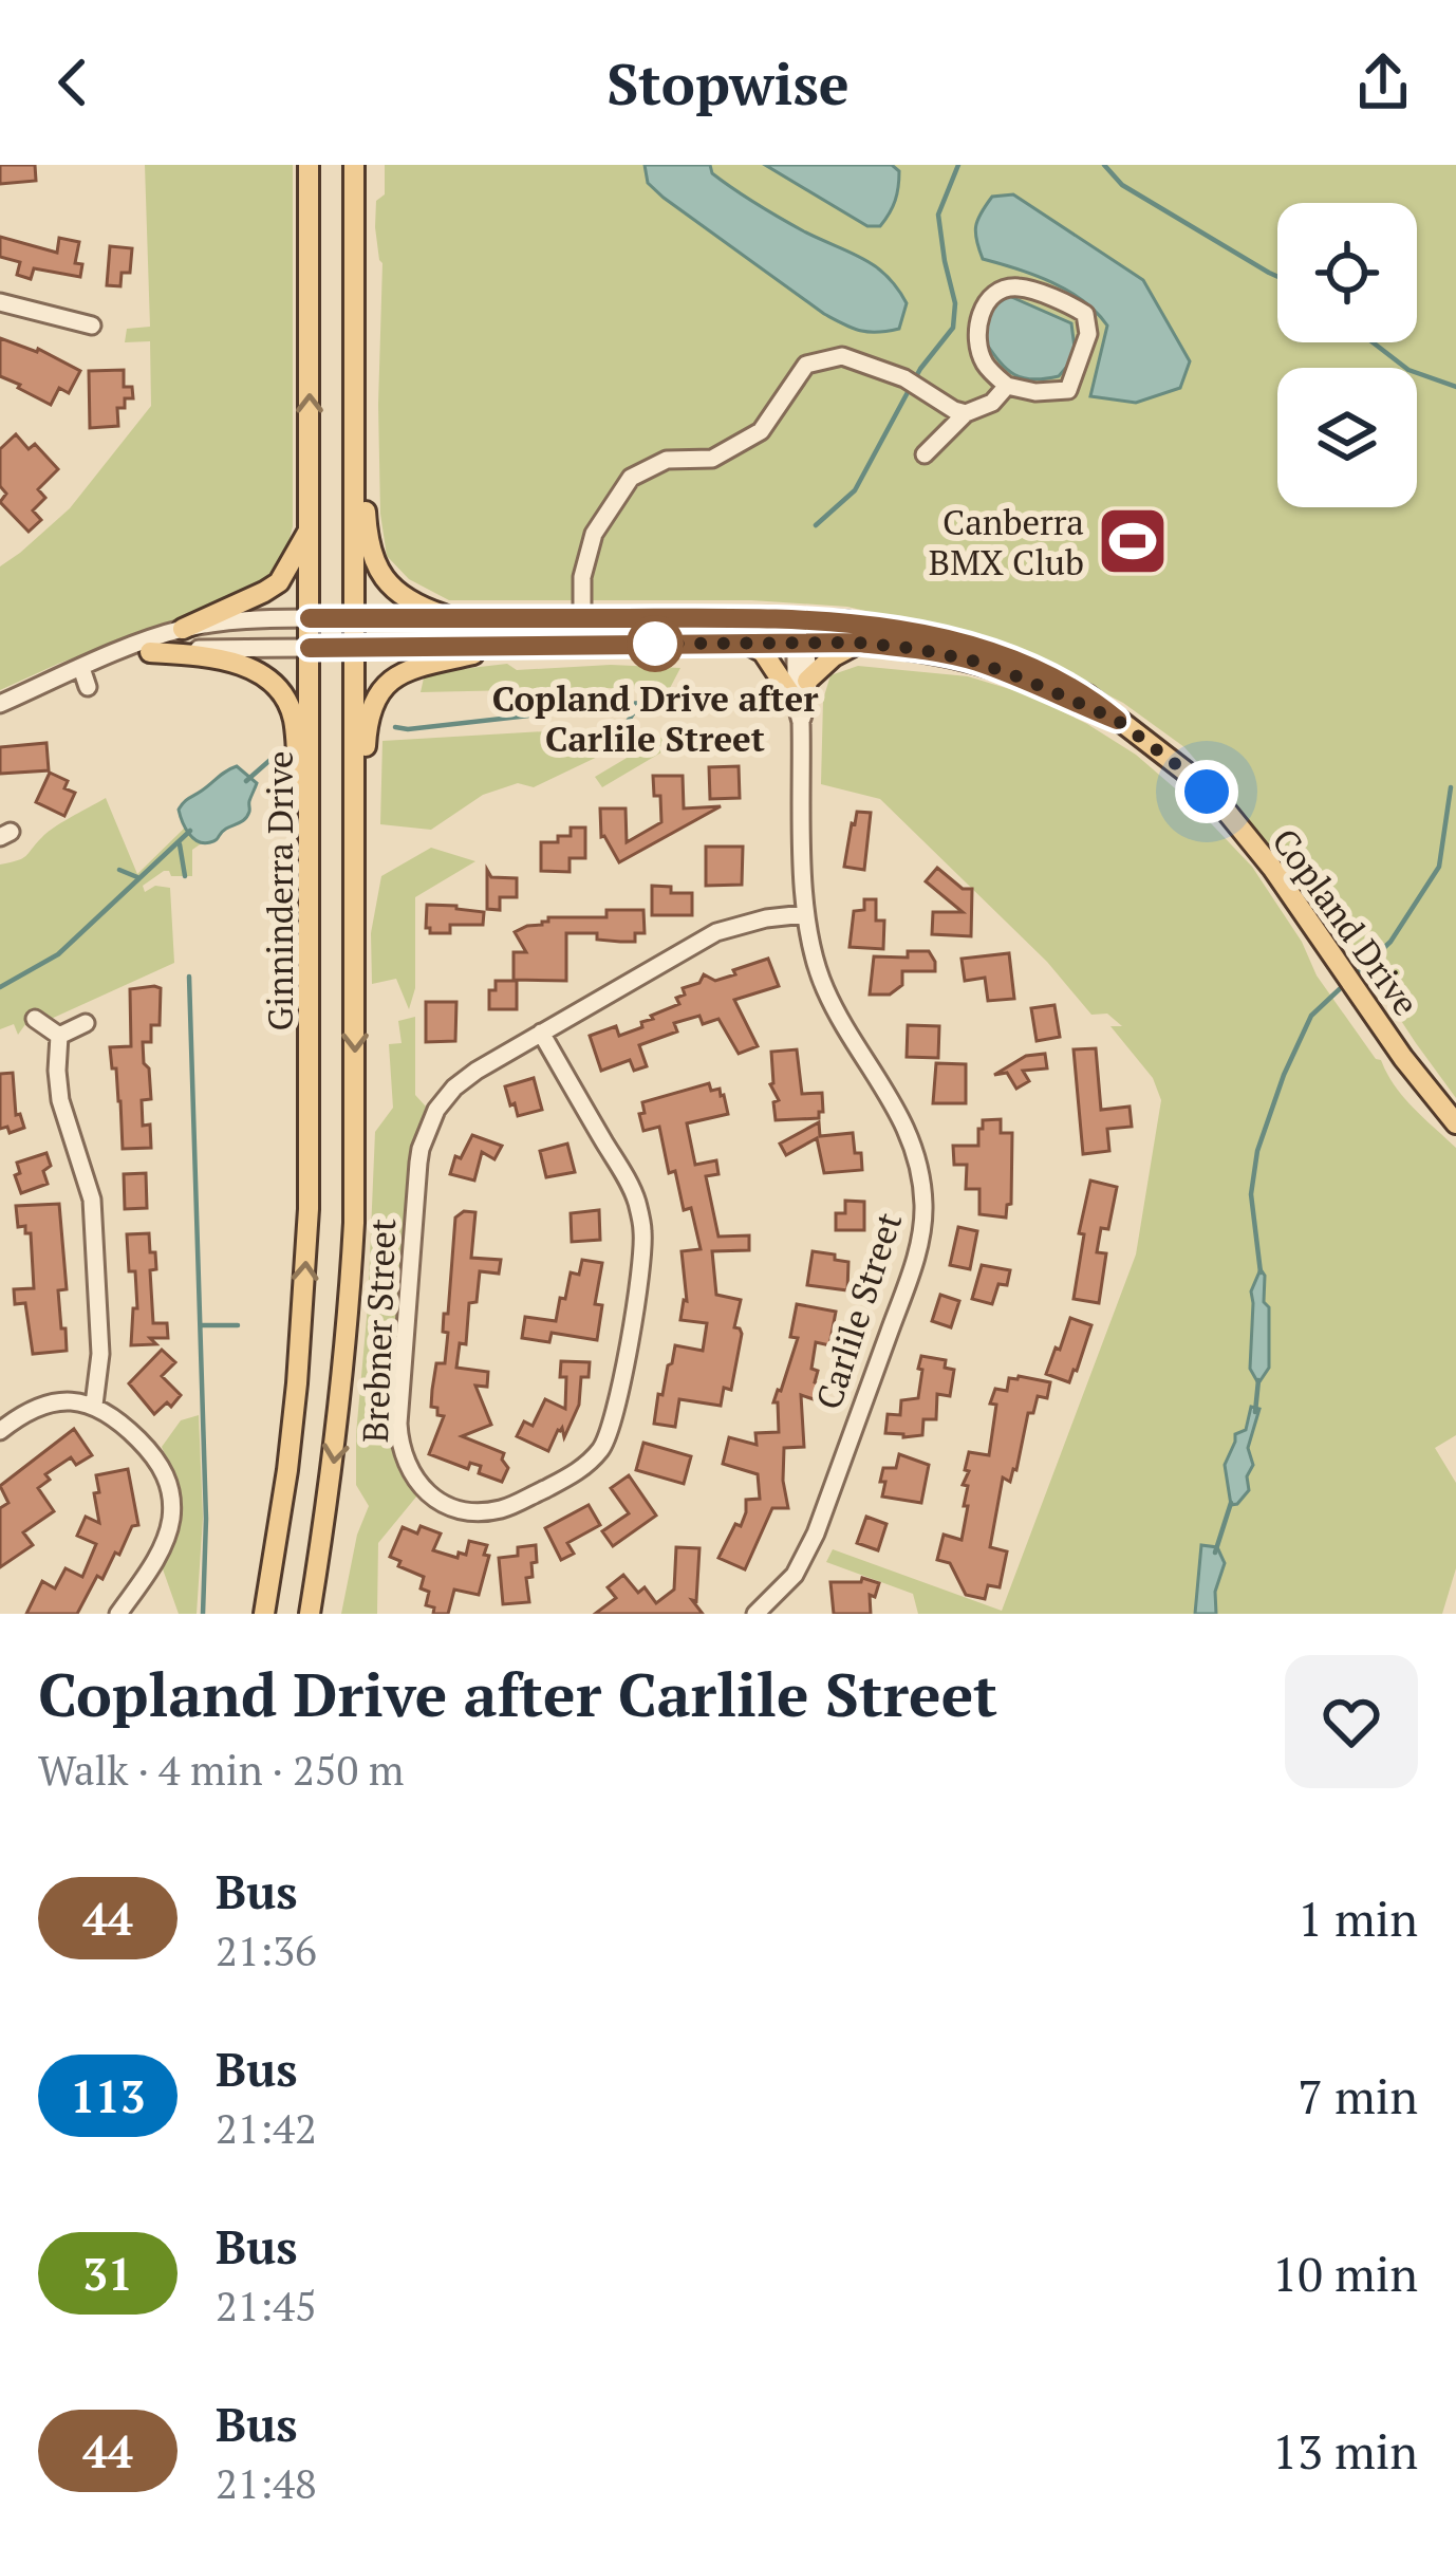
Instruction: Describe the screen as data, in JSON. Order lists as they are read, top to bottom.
{
  "streets": {
    "main road": ["Ginninderra Drive", "Copland Drive"],
    "street": ["Carlile Street", "Brebner Street"]
  },
  "crossings": [
    ["Ginninderra Drive", "Copland Drive"],
    ["Copland Drive", "Carlile Street"],
    ["Carlile Street", "Brebner Street"]
  ],
  "places": {
    "sports": ["Canberra BMX Club"],
    "other": ["Copland Drive after Carlile Street"]
  },
  "lines": ["bus line 44"],
  "page": {
    "header": "Stopwise",
    "heading": ["Copland Drive after Carlile Street", "Walk · 4 min · 250 m"],
    "list": [
      {
        "mark": "44",
        "name": "Bus",
        "note": "21:36",
        "value": "1 min"
      },
      {
        "mark": "113",
        "name": "Bus",
        "note": "21:42",
        "value": "7 min"
      },
      {
        "mark": "31",
        "name": "Bus",
        "note": "21:45",
        "value": "10 min"
      },
      {
        "mark": "44",
        "name": "Bus",
        "note": "21:48",
        "value": "13 min"
      }
    ]
  }
}
